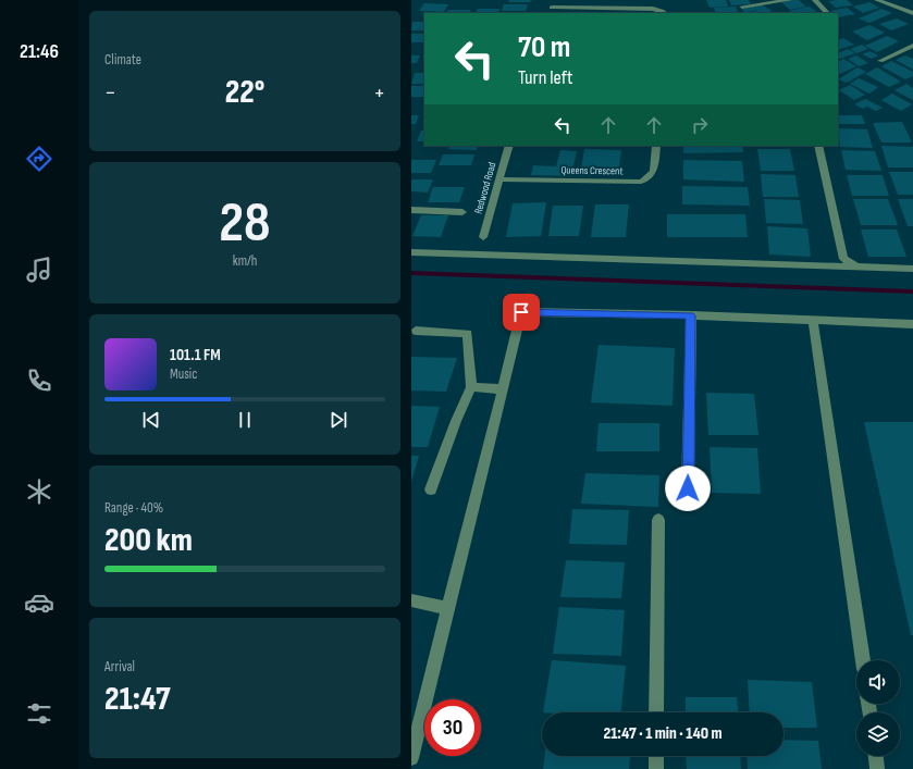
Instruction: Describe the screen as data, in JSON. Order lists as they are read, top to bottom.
{
  "streets": {
    "street": ["Queens Crescent", "Redwood Road"]
  },
  "crossings": [
    ["Queens Crescent", "Redwood Road"]
  ],
  "page": {
    "tabs": "21:46",
    "tile": [
      "Climate",
      ["28", "km/h"],
      ["Range · 40%", "200 km"],
      ["Arrival", "21:47"]
    ],
    "turn": ["70 m", "Turn left"],
    "heat": ["−", "22°", "+"],
    "song": ["101.1 FM", "Music"],
    "limit": "30",
    "trip": "21:47 · 1 min · 140 m"
  }
}
